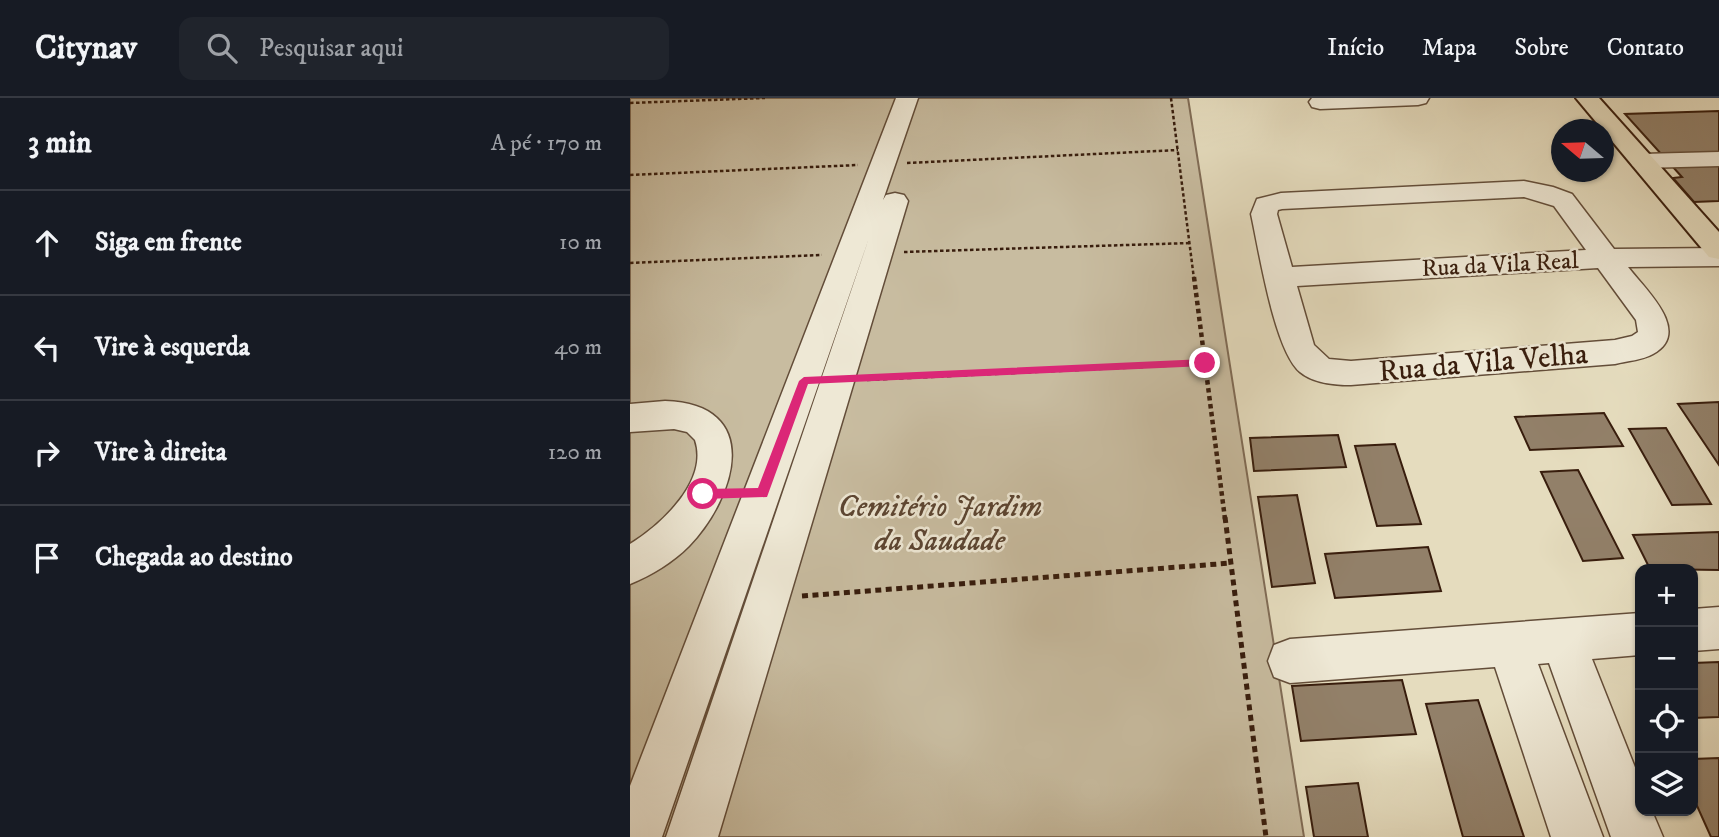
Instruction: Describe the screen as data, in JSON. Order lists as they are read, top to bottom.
{
  "streets": {
    "street": ["Rua da Vila Real", "Rua da Vila Velha"]
  },
  "crossings": [
    ["Rua da Vila Real", "Rua da Vila Velha"]
  ],
  "parks": ["Cemitério Jardim da Saudade"],
  "north": "left",
  "page": {
    "header": "Citynav",
    "search": "Pesquisar aqui",
    "nav": [
      "Início",
      "Mapa",
      "Sobre",
      "Contato"
    ],
    "heading": ["3 min", "A pé · 170 m"],
    "list": [
      ["Siga em frente", "10 m"],
      ["Vire à esquerda", "40 m"],
      ["Vire à direita", "120 m"],
      "Chegada ao destino"
    ],
    "map_buttons": ["+", "−"]
  }
}
